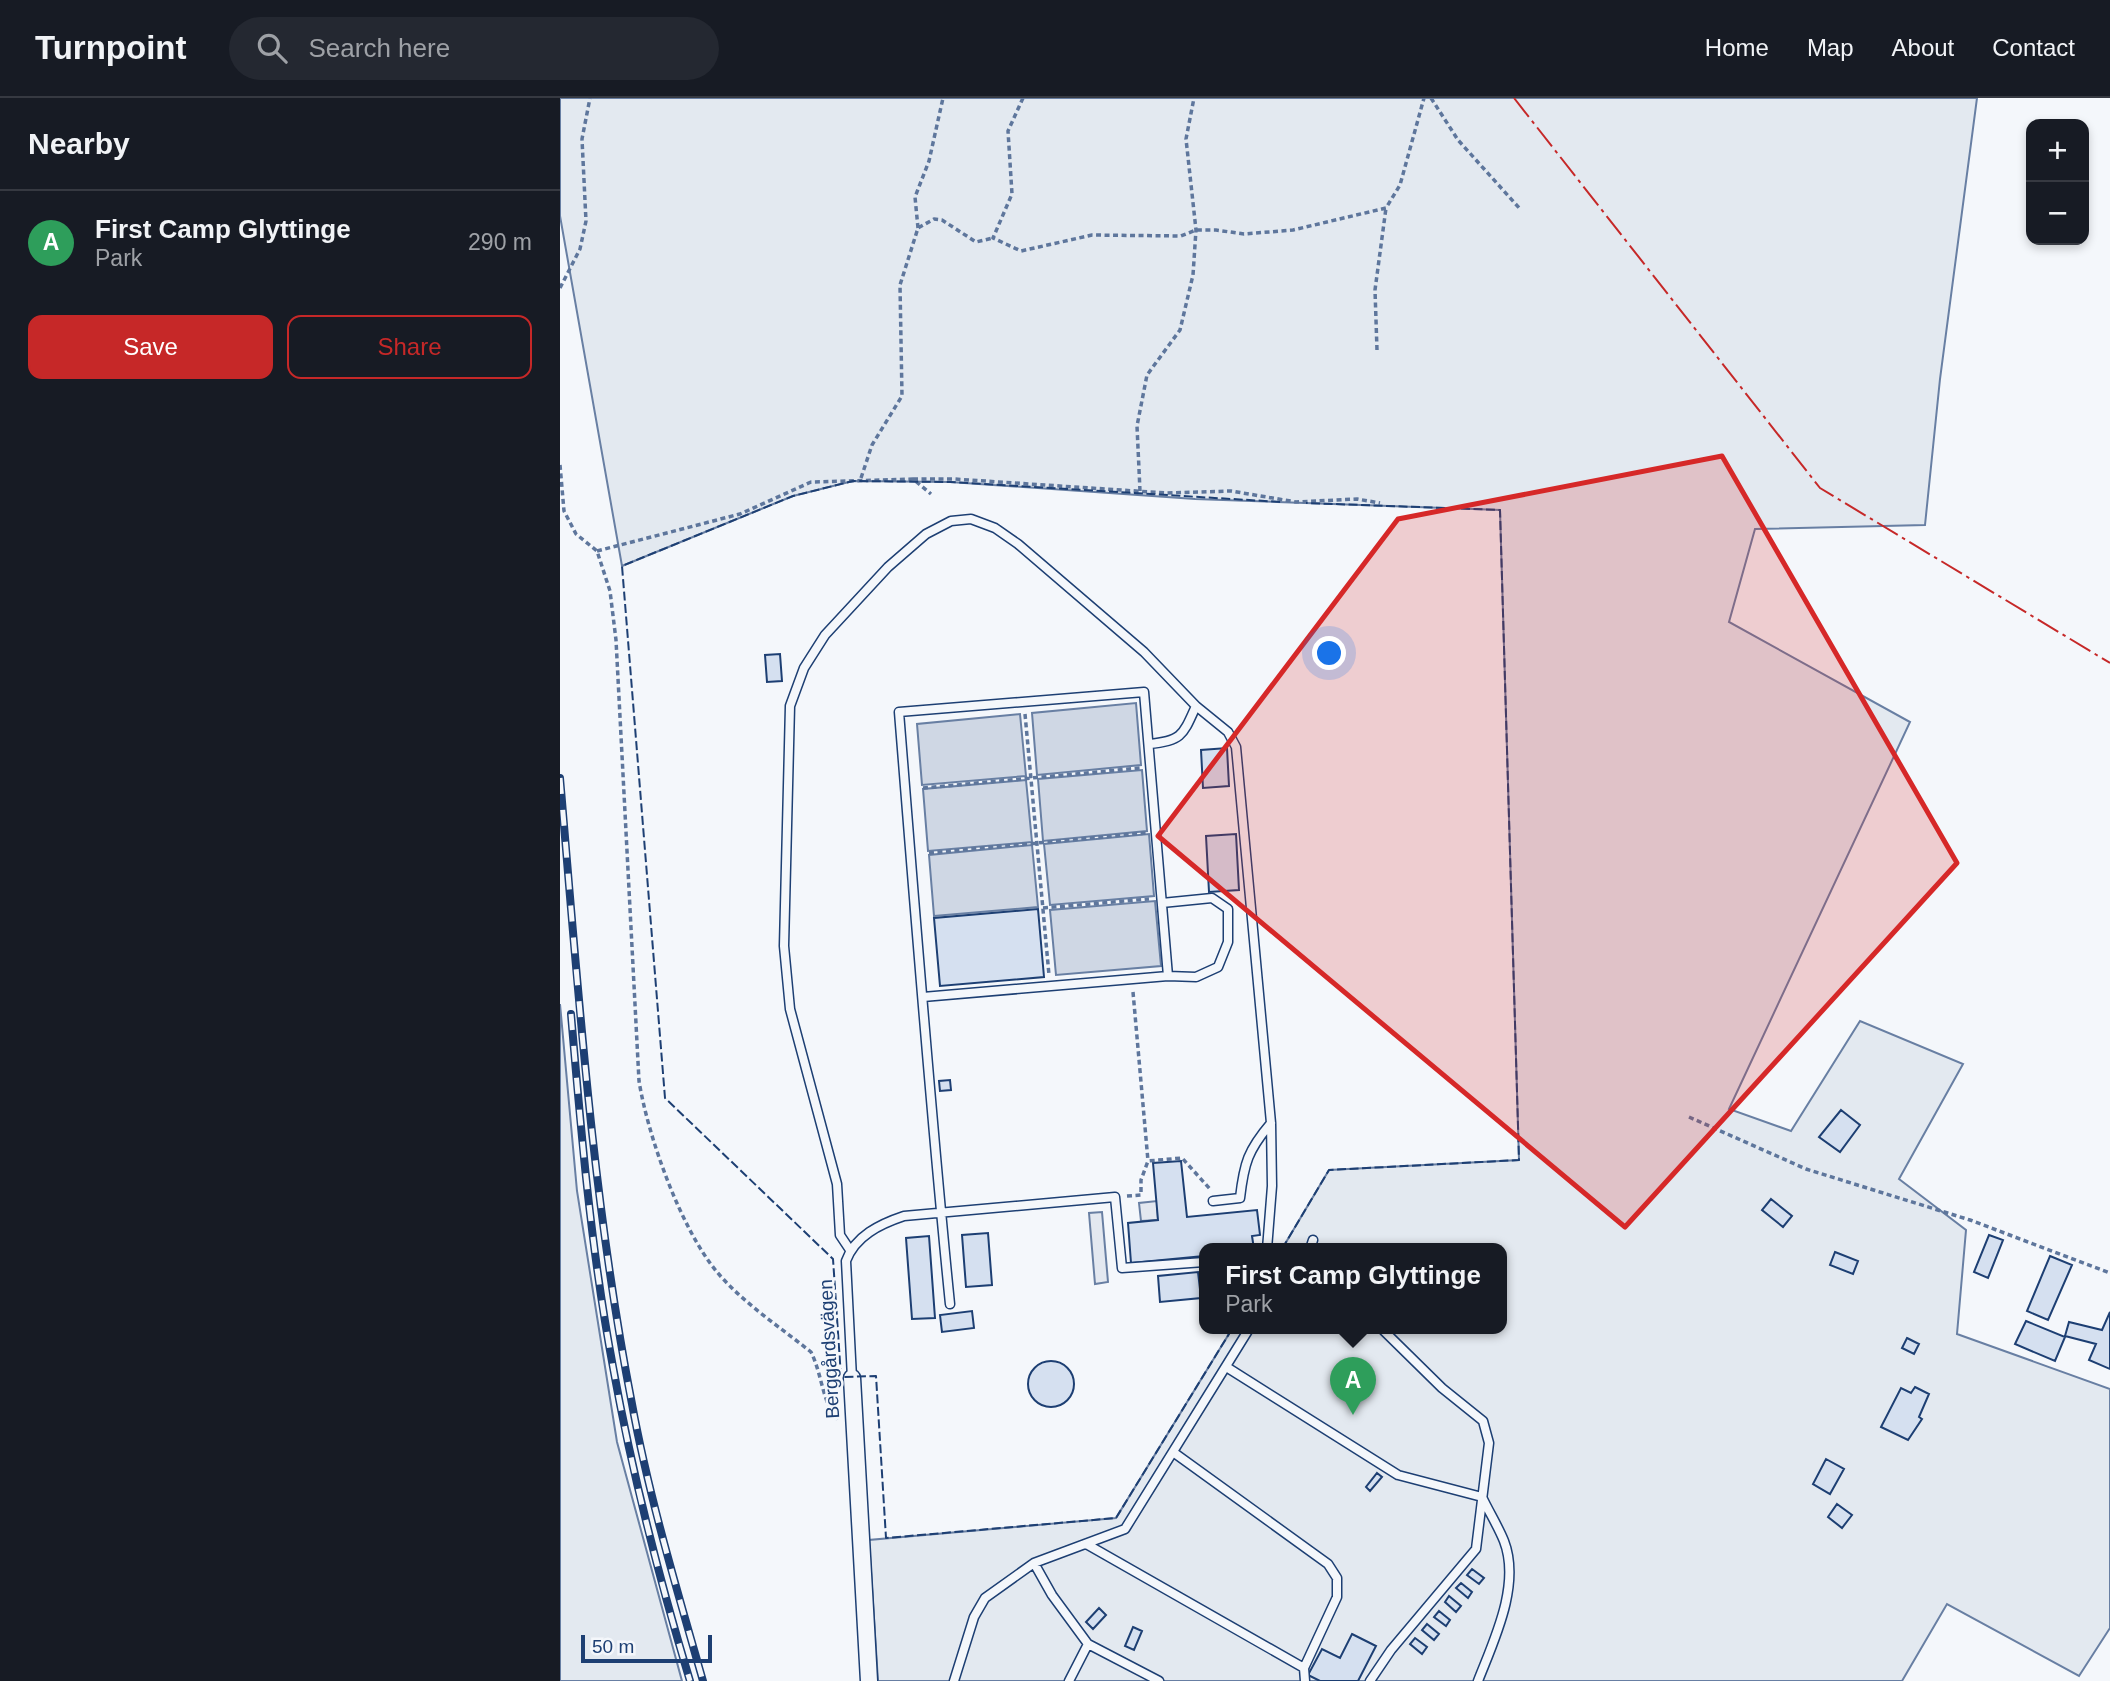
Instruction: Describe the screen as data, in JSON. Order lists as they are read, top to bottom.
{
  "streets": {
    "street": ["Berggårdsvägen"]
  },
  "scale_bar": "50 m",
  "page": {
    "header": "Turnpoint",
    "search": "Search here",
    "nav": [
      "Home",
      "Map",
      "About",
      "Contact"
    ],
    "heading": "Nearby",
    "map_buttons": ["+", "−"],
    "list": [
      {
        "mark": "A",
        "name": "First Camp Glyttinge",
        "note": "Park",
        "value": "290 m"
      }
    ],
    "buttons": ["Save", "Share"],
    "popup": ["First Camp Glyttinge", "Park"],
    "pins": "A",
    "scale": "50 m"
  }
}
